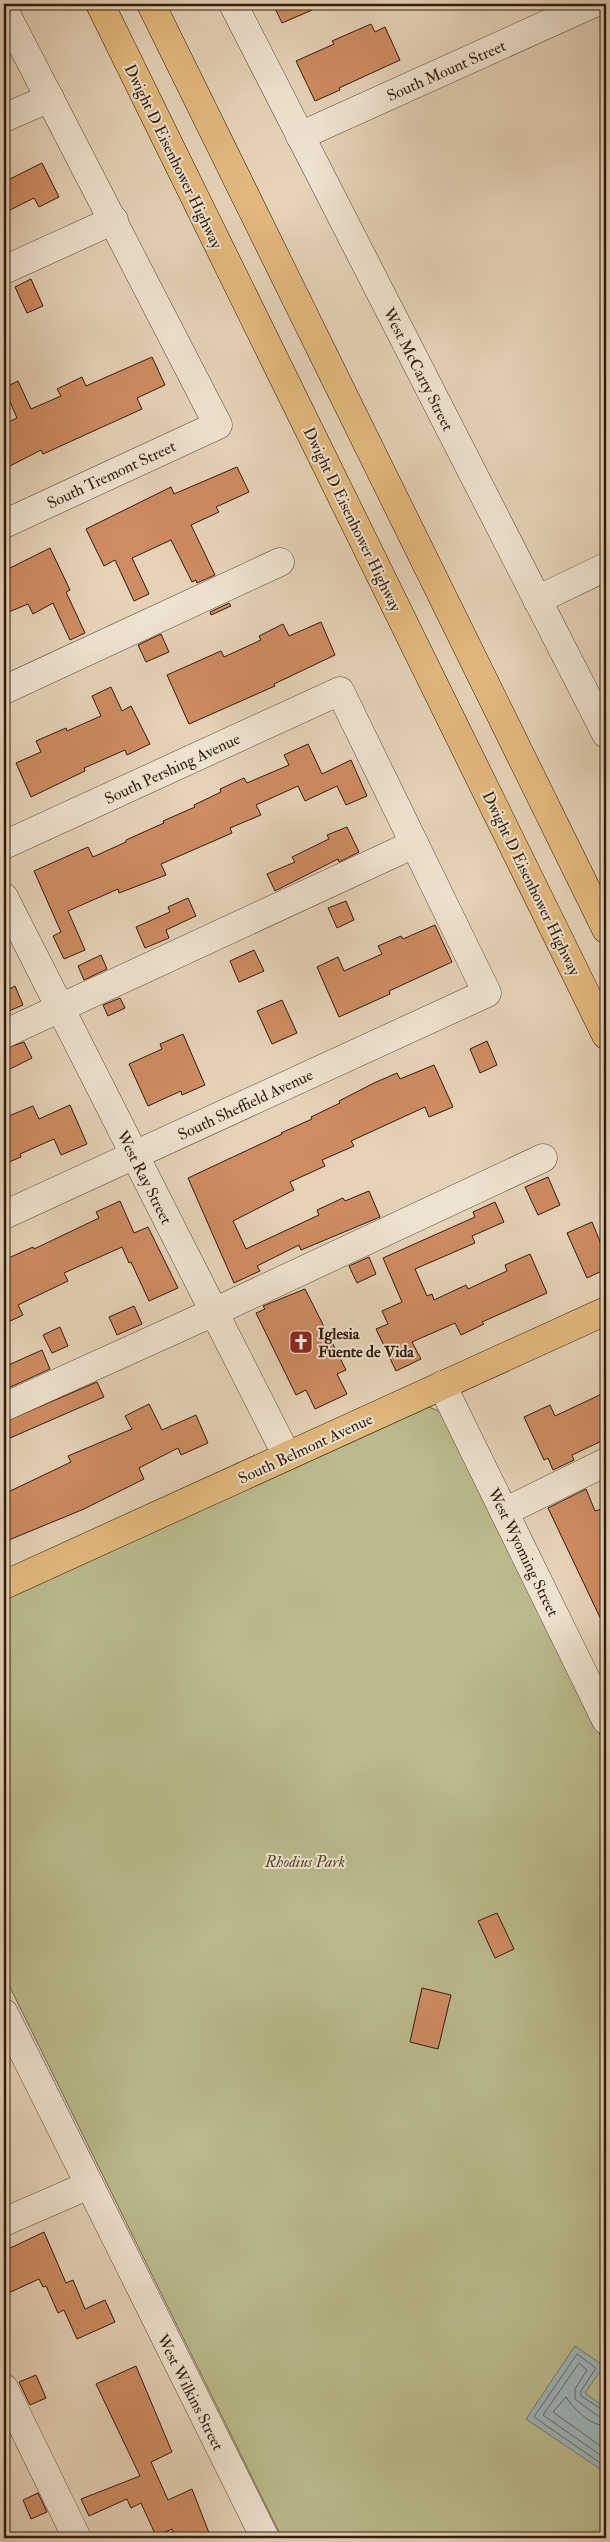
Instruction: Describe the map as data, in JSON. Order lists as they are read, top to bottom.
{
  "streets": {
    "main road": ["Dwight D Eisenhower Highway", "South Belmont Avenue"],
    "street": [
      "South Mount Street",
      "West McCarty Street",
      "South Tremont Street",
      "South Pershing Avenue",
      "South Sheffield Avenue",
      "West Ray Street",
      "West Wyoming Street",
      "West Wilkins Street"
    ]
  },
  "crossings": [
    ["South Mount Street", "West McCarty Street"],
    ["South Pershing Avenue", "South Sheffield Avenue"],
    ["South Sheffield Avenue", "West Ray Street"],
    ["West Ray Street", "South Belmont Avenue"],
    ["South Belmont Avenue", "West Wyoming Street"]
  ],
  "parks": ["Rhodius Park"],
  "places": {
    "church": ["Iglesia Fuente de Vida"]
  }
}
